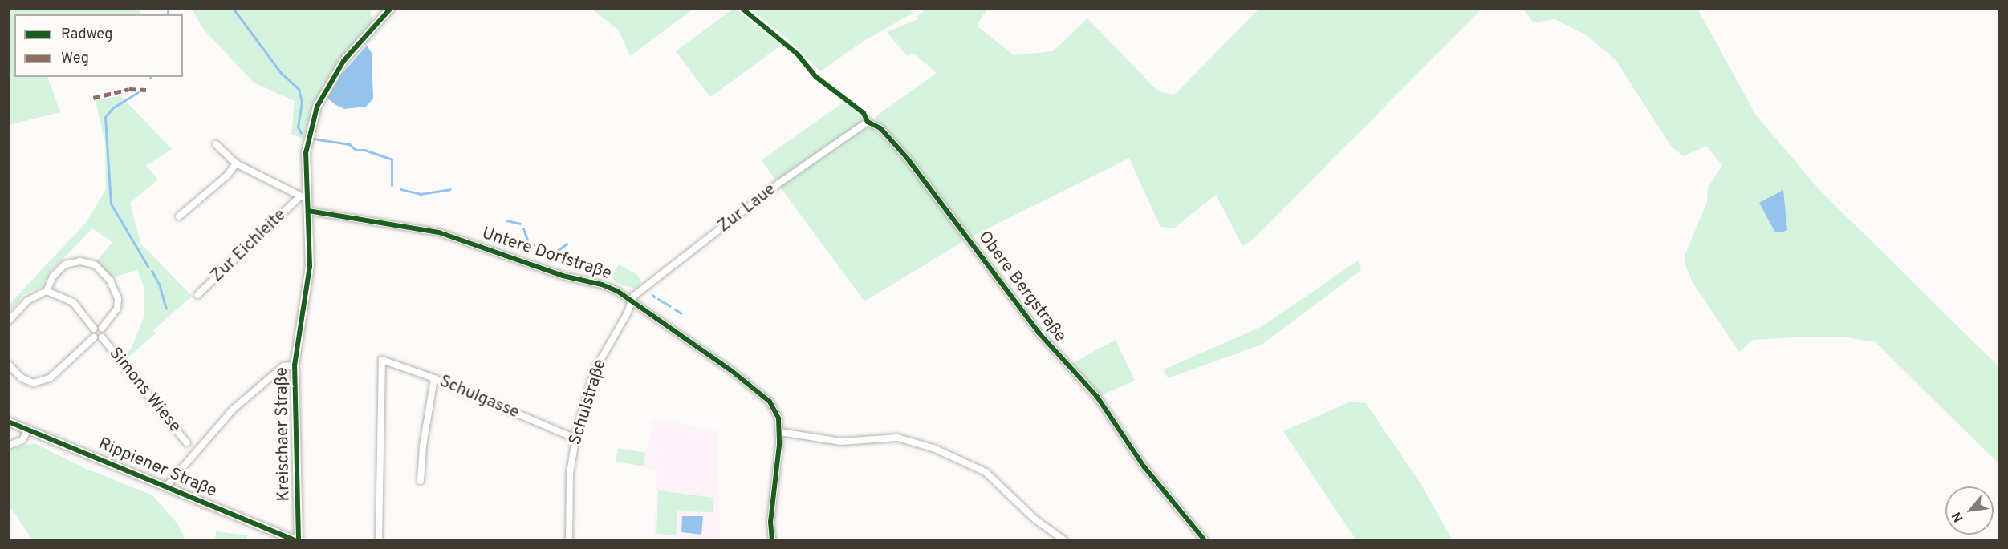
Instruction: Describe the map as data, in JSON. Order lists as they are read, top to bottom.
{
  "streets": {
    "main road": ["Kreischaer Straße", "Rippiener Straße"],
    "street": [
      "Zur Laue",
      "Zur Eichleite",
      "Untere Dorfstraße",
      "Obere Bergstraße",
      "Simons Wiese",
      "Schulgasse",
      "Schulstraße"
    ]
  },
  "crossings": [
    ["Zur Laue", "Untere Dorfstraße"],
    ["Zur Laue", "Obere Bergstraße"],
    ["Zur Laue", "Schulstraße"],
    ["Zur Eichleite", "Kreischaer Straße"],
    ["Untere Dorfstraße", "Schulstraße"],
    ["Untere Dorfstraße", "Kreischaer Straße"],
    ["Schulgasse", "Schulstraße"],
    ["Kreischaer Straße", "Rippiener Straße"]
  ],
  "legend": ["Radweg", "Weg"],
  "north": "bottom left"
}
